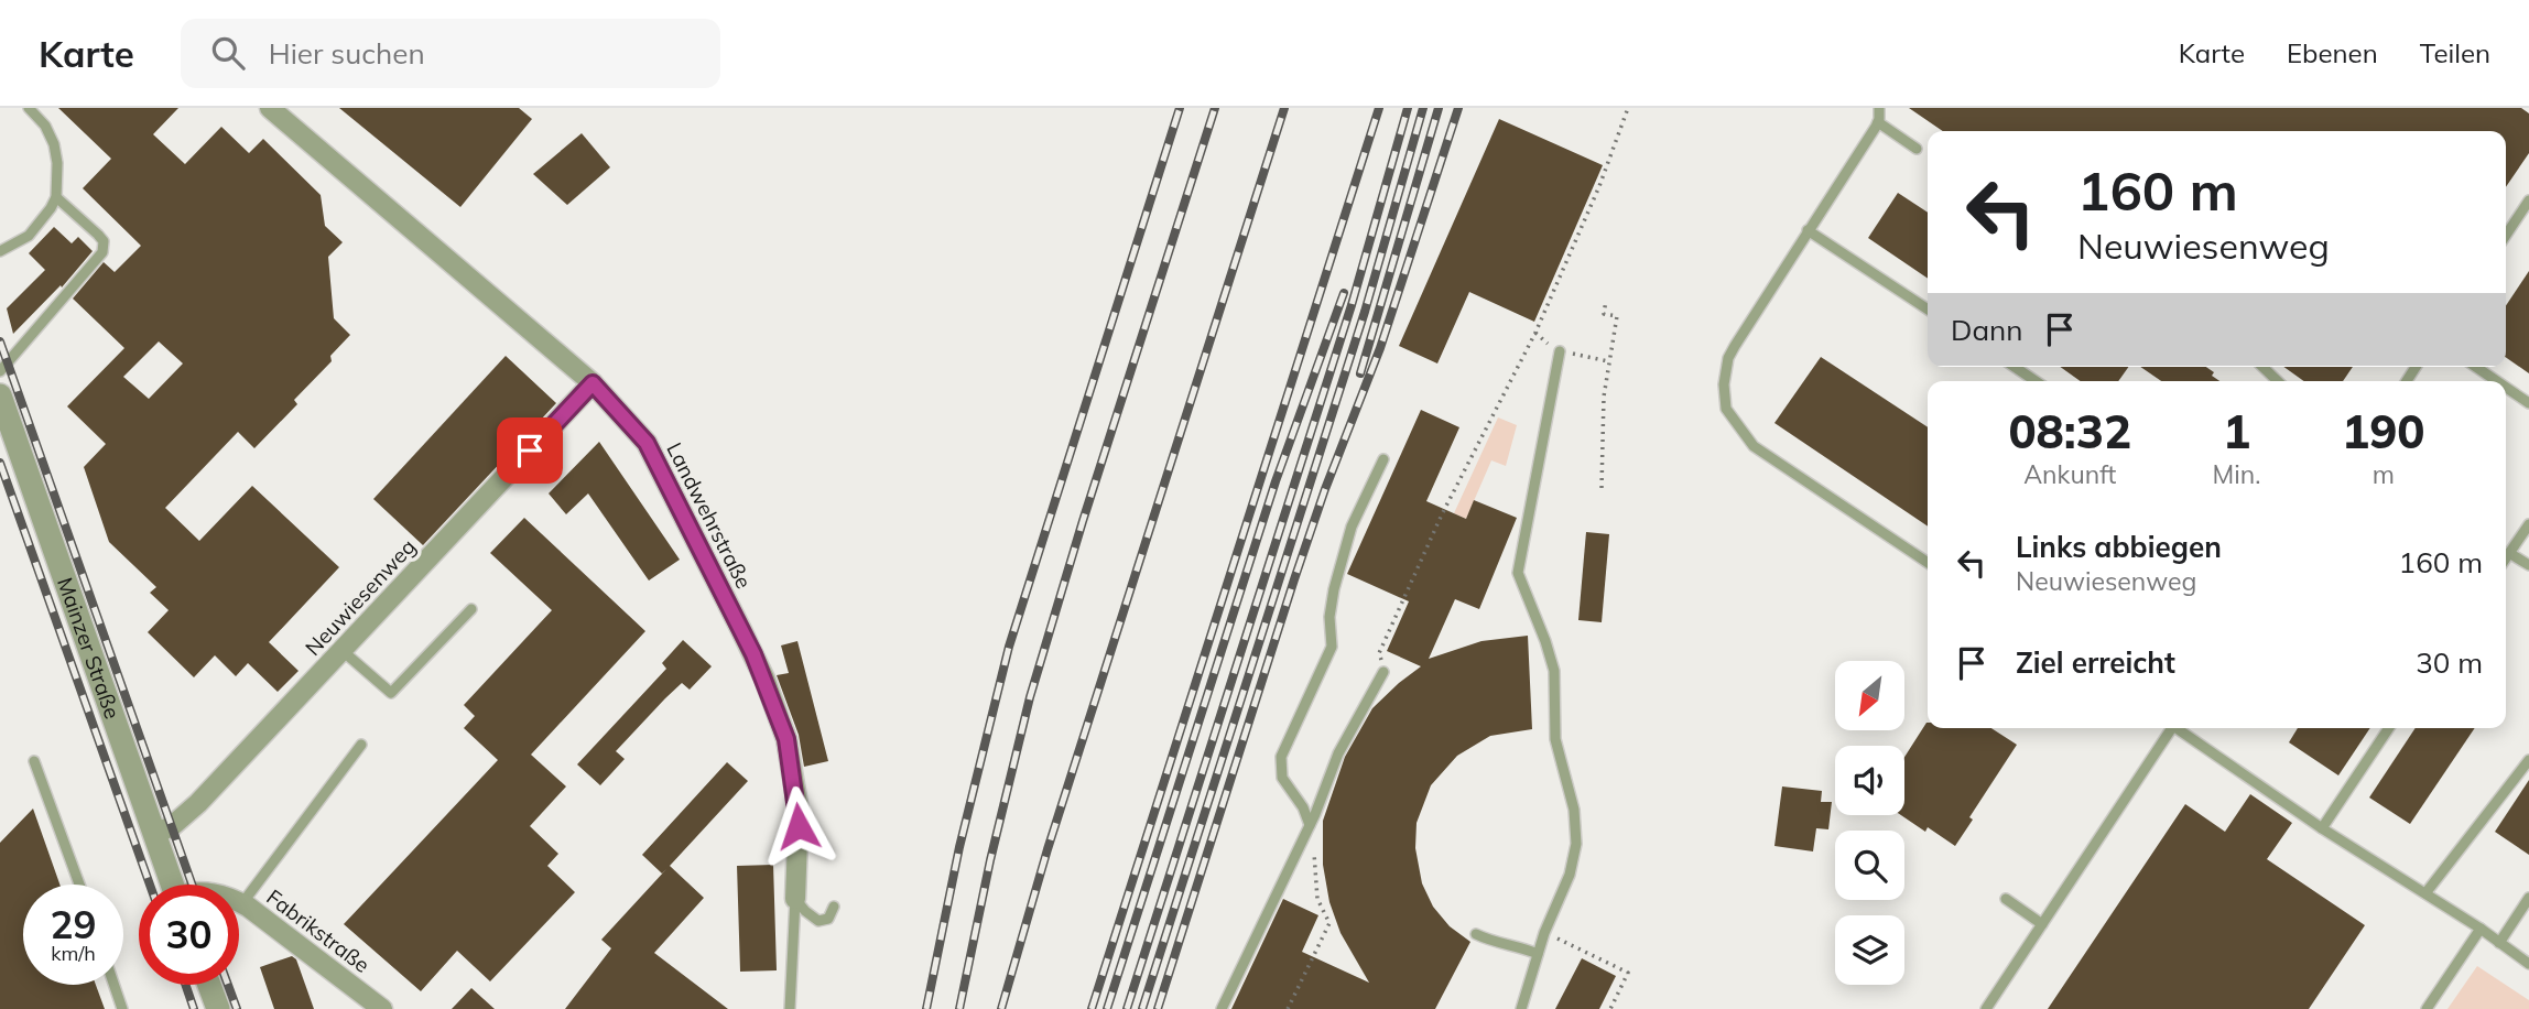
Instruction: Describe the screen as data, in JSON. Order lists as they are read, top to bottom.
{
  "streets": {
    "street": [
      "Landwehrstraße",
      "Neuwiesenweg",
      "Mainzer Straße",
      "Fabrikstraße"
    ]
  },
  "crossings": [
    ["Landwehrstraße", "Neuwiesenweg"],
    ["Neuwiesenweg", "Mainzer Straße"]
  ],
  "north": "bottom left",
  "page": {
    "header": "Karte",
    "search": "Hier suchen",
    "nav": ["Karte", "Ebenen", "Teilen"],
    "turn": ["160 m", "Neuwiesenweg"],
    "then": "Dann",
    "eta": [
      "08:32",
      "Ankunft",
      "1",
      "Min.",
      "190",
      "m"
    ],
    "list": [
      {
        "name": "Links abbiegen",
        "note": "Neuwiesenweg",
        "value": "160 m"
      },
      {
        "name": "Ziel erreicht",
        "value": "30 m"
      }
    ],
    "speed": "29 km/h",
    "limit": "30"
  }
}
